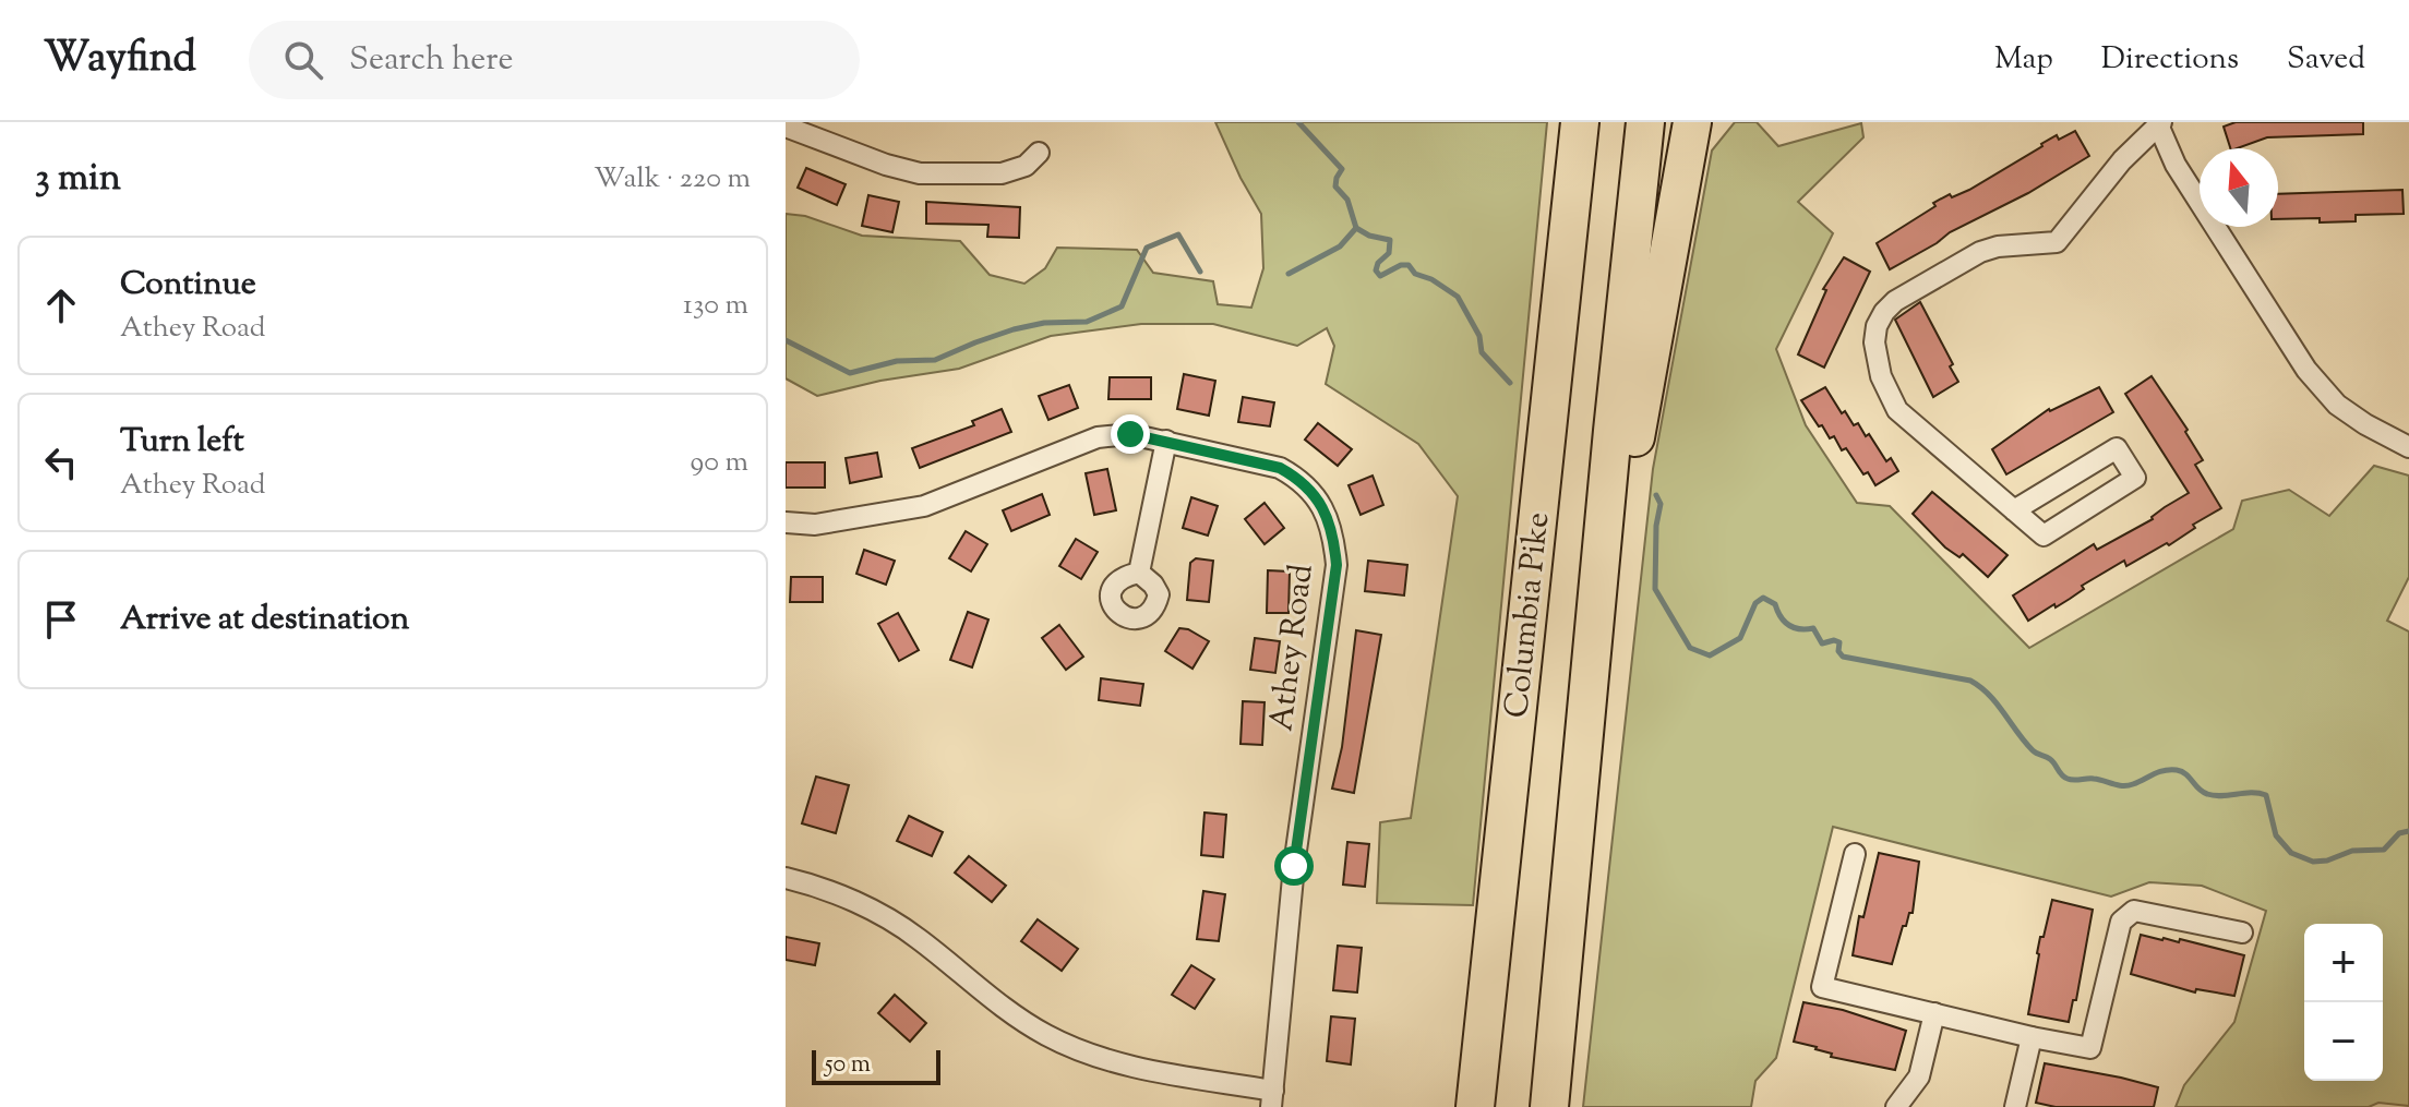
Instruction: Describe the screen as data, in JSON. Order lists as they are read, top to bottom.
{
  "streets": {
    "highway": ["Columbia Pike"],
    "street": ["Athey Road"]
  },
  "scale_bar": "50 m",
  "north": "top",
  "page": {
    "header": "Wayfind",
    "search": "Search here",
    "nav": ["Map", "Directions", "Saved"],
    "heading": ["3 min", "Walk · 220 m"],
    "list": [
      ["Continue", "Athey Road", "130 m"],
      ["Turn left", "Athey Road", "90 m"],
      "Arrive at destination"
    ],
    "map_buttons": ["+", "−"],
    "scale": "50 m"
  }
}
